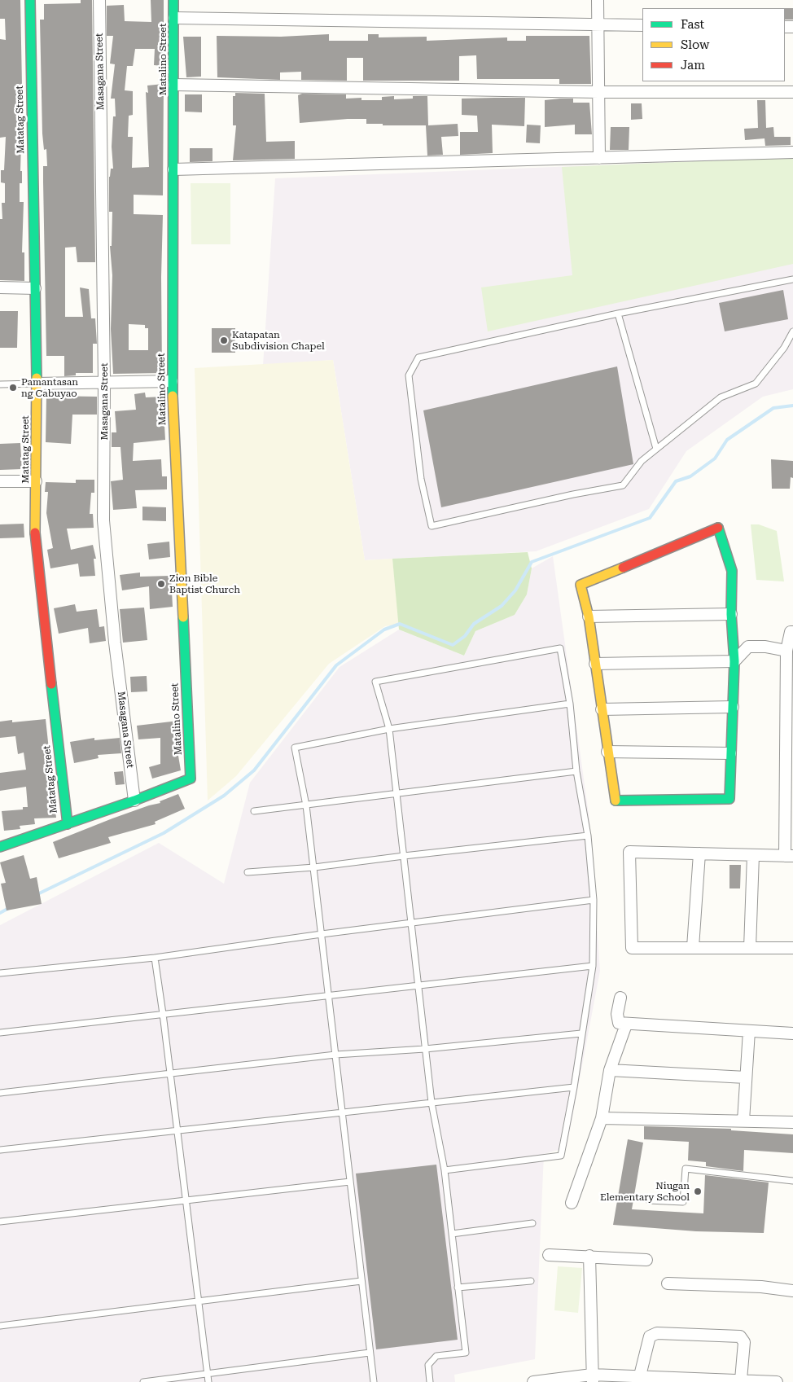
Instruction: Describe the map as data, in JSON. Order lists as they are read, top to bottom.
{
  "streets": {
    "street": ["Matalino Street", "Masagana Street", "Matatag Street"]
  },
  "crossings": [
    ["Matalino Street", "Masagana Street"]
  ],
  "places": [
    "Katapatan Subdivision Chapel",
    "Pamantasan ng Cabuyao",
    "Zion Bible Baptist Church",
    "Niugan Elementary School"
  ],
  "legend": ["Fast", "Slow", "Jam"]
}
